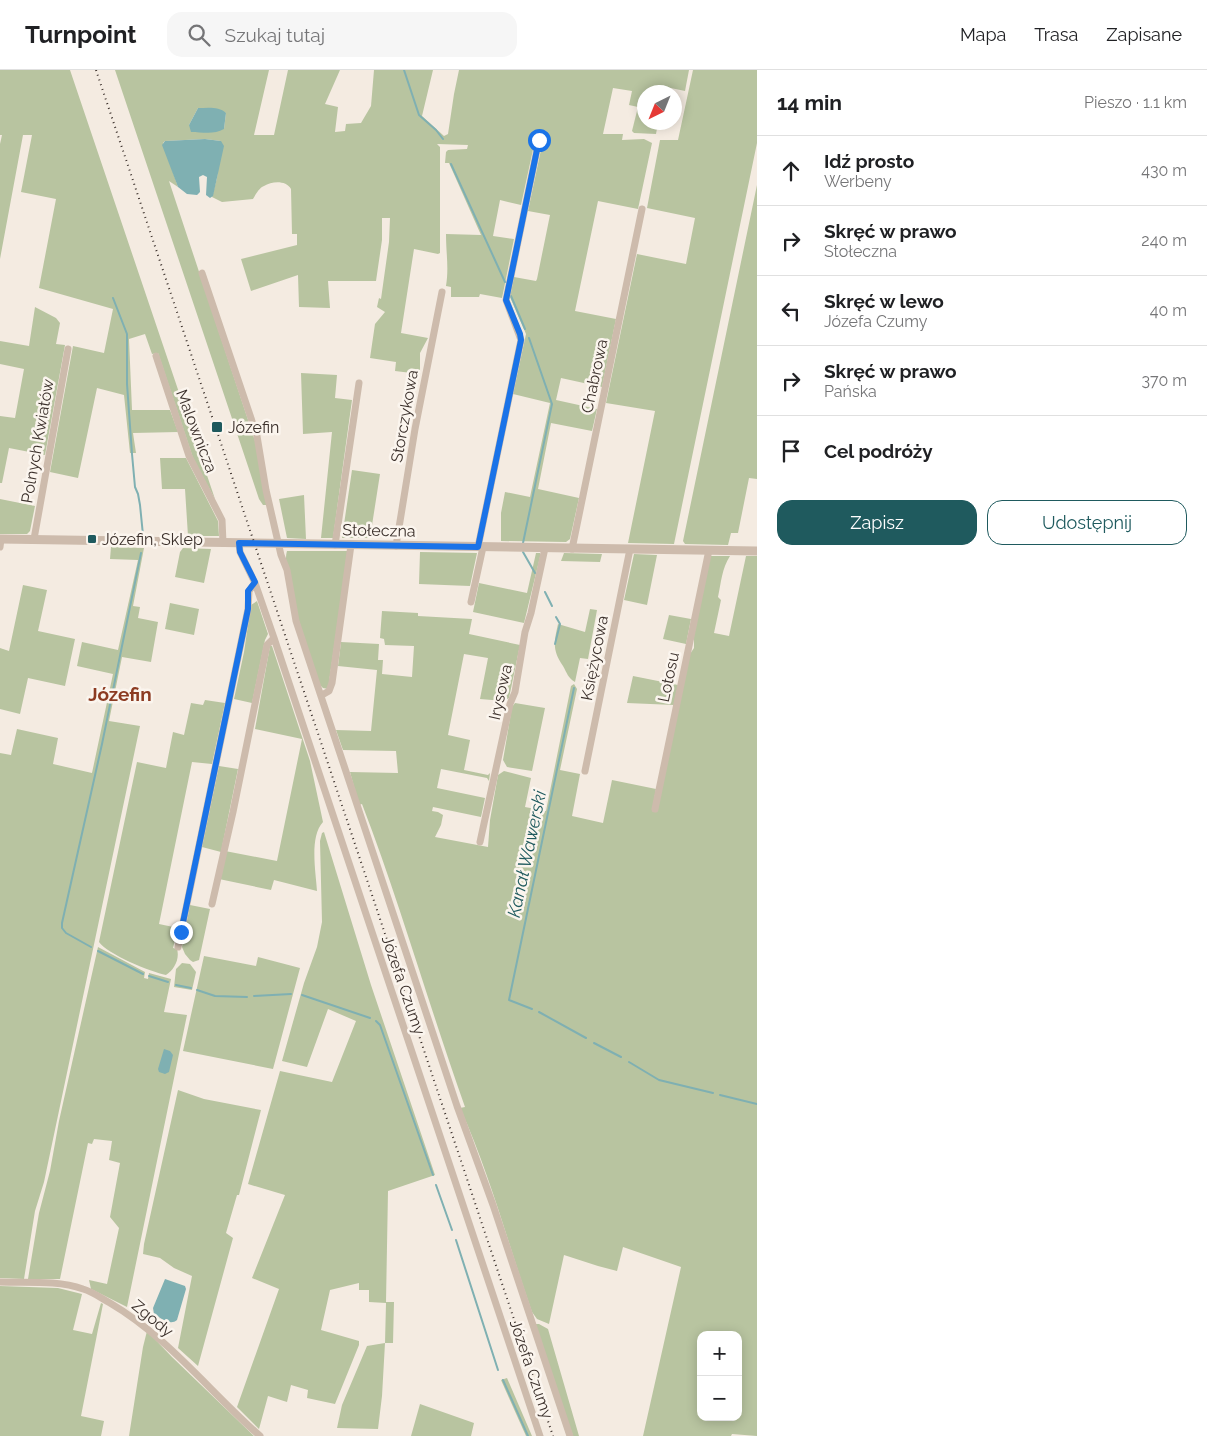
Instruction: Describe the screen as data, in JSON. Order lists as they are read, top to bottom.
{
  "streets": {
    "street": [
      "Chabrowa",
      "Storczykowa",
      "Malownicza",
      "Polnych Kwiatów",
      "Stołeczna",
      "Księżycowa",
      "Lotosu",
      "Irysowa",
      "Józefa Czumy",
      "Zgody"
    ]
  },
  "crossings": [
    ["Chabrowa", "Stołeczna"],
    ["Storczykowa", "Stołeczna"],
    ["Malownicza", "Stołeczna"],
    ["Polnych Kwiatów", "Stołeczna"],
    ["Stołeczna", "Księżycowa"],
    ["Stołeczna", "Lotosu"],
    ["Stołeczna", "Irysowa"],
    ["Stołeczna", "Józefa Czumy"]
  ],
  "districts": ["Józefin"],
  "water": ["Kanał Wawerski"],
  "places": {
    "transit": ["Józefin", "Józefin, Sklep"]
  },
  "north": "bottom left",
  "page": {
    "header": "Turnpoint",
    "search": "Szukaj tutaj",
    "nav": ["Mapa", "Trasa", "Zapisane"],
    "heading": ["14 min", "Pieszo · 1.1 km"],
    "list": [
      ["Idź prosto", "Werbeny", "430 m"],
      ["Skręć w prawo", "Stołeczna", "240 m"],
      ["Skręć w lewo", "Józefa Czumy", "40 m"],
      ["Skręć w prawo", "Pańska", "370 m"],
      "Cel podróży"
    ],
    "buttons": ["Zapisz", "Udostępnij"],
    "map_buttons": ["+", "−"]
  }
}
